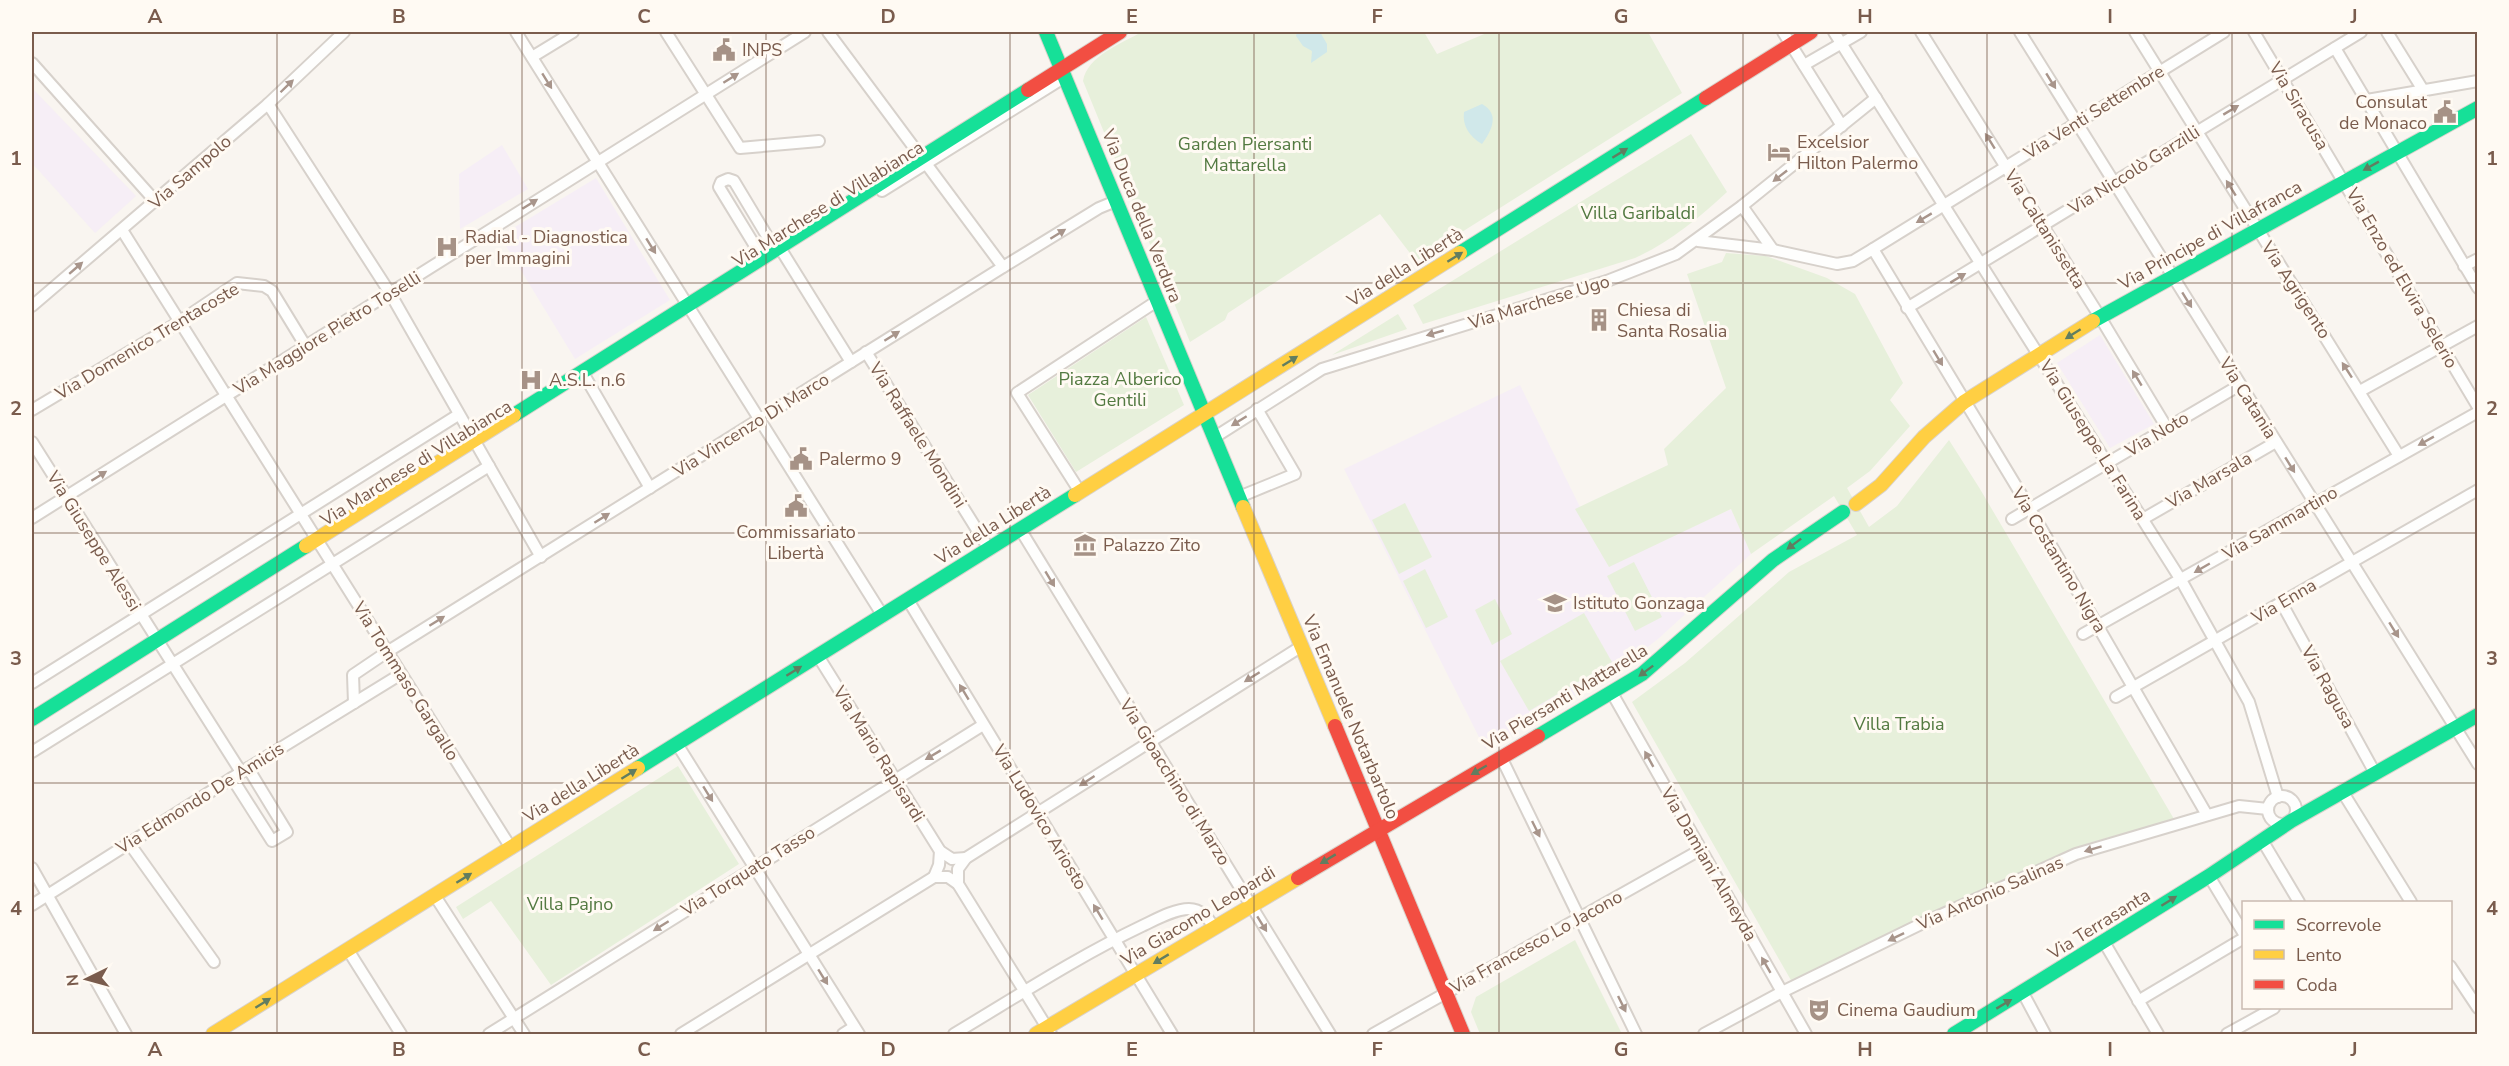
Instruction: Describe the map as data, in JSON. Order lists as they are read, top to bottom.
{
  "streets": {
    "street": [
      "Via Siracusa",
      "Via Venti Settembre",
      "Via Niccolò Garzilli",
      "Via Sampolo",
      "Via Marchese di Villabianca",
      "Via Duca della Verdura",
      "Via Caltanissetta",
      "Via Principe di Villafranca",
      "Via della Libertà",
      "Via Enzo ed Elvira Selerio",
      "Via Agrigento",
      "Via Marchese Ugo",
      "Via Maggiore Pietro Toselli",
      "Via Domenico Trentacoste",
      "Via Catania",
      "Via Vincenzo Di Marco",
      "Via Noto",
      "Via Raffaele Mondini",
      "Via Giuseppe La Farina",
      "Via Marsala",
      "Via Sammartino",
      "Via Giuseppe Alessi",
      "Via Costantino Nigra",
      "Via Enna",
      "Via Tommaso Gargallo",
      "Via Ragusa",
      "Via Piersanti Mattarella",
      "Via Emanuele Notarbartolo",
      "Via Mario Rapisardi",
      "Via Gioacchino di Marzo",
      "Via Edmondo De Amicis",
      "Via Ludovico Ariosto",
      "Via Damiani Almeyda",
      "Via Torquato Tasso",
      "Via Antonio Salinas",
      "Via Giacomo Leopardi",
      "Via Terrasanta",
      "Via Francesco Lo Jacono"
    ]
  },
  "crossings": [
    ["Via Siracusa", "Via Niccolò Garzilli"],
    ["Via Siracusa", "Via Principe di Villafranca"],
    ["Via Siracusa", "Via Enzo ed Elvira Selerio"],
    ["Via Venti Settembre", "Via Caltanissetta"],
    ["Via Venti Settembre", "Via Agrigento"],
    ["Via Venti Settembre", "Via Marchese Ugo"],
    ["Via Venti Settembre", "Via Catania"],
    ["Via Venti Settembre", "Via Giuseppe La Farina"],
    ["Via Venti Settembre", "Via Costantino Nigra"],
    ["Via Niccolò Garzilli", "Via Caltanissetta"],
    ["Via Niccolò Garzilli", "Via Agrigento"],
    ["Via Niccolò Garzilli", "Via Catania"],
    ["Via Niccolò Garzilli", "Via Giuseppe La Farina"],
    ["Via Niccolò Garzilli", "Via Costantino Nigra"],
    ["Via Sampolo", "Via Tommaso Gargallo"],
    ["Via Marchese di Villabianca", "Via Duca della Verdura"],
    ["Via Marchese di Villabianca", "Via Giuseppe Alessi"],
    ["Via Marchese di Villabianca", "Via Tommaso Gargallo"],
    ["Via Duca della Verdura", "Via della Libertà"],
    ["Via Duca della Verdura", "Via Vincenzo Di Marco"],
    ["Via Duca della Verdura", "Via Emanuele Notarbartolo"],
    ["Via Caltanissetta", "Via Principe di Villafranca"],
    ["Via Caltanissetta", "Via Noto"],
    ["Via Principe di Villafranca", "Via Enzo ed Elvira Selerio"],
    ["Via Principe di Villafranca", "Via Agrigento"],
    ["Via Principe di Villafranca", "Via Catania"],
    ["Via Principe di Villafranca", "Via Giuseppe La Farina"],
    ["Via Principe di Villafranca", "Via Costantino Nigra"],
    ["Via della Libertà", "Via Raffaele Mondini"],
    ["Via della Libertà", "Via Tommaso Gargallo"],
    ["Via della Libertà", "Via Emanuele Notarbartolo"],
    ["Via della Libertà", "Via Mario Rapisardi"],
    ["Via della Libertà", "Via Gioacchino di Marzo"],
    ["Via della Libertà", "Via Ludovico Ariosto"],
    ["Via Agrigento", "Via Sammartino"],
    ["Via Marchese Ugo", "Via Giuseppe La Farina"],
    ["Via Marchese Ugo", "Via Emanuele Notarbartolo"],
    ["Via Maggiore Pietro Toselli", "Via Domenico Trentacoste"],
    ["Via Maggiore Pietro Toselli", "Via Giuseppe Alessi"],
    ["Via Maggiore Pietro Toselli", "Via Tommaso Gargallo"],
    ["Via Domenico Trentacoste", "Via Tommaso Gargallo"],
    ["Via Catania", "Via Noto"],
    ["Via Catania", "Via Marsala"],
    ["Via Catania", "Via Sammartino"],
    ["Via Catania", "Via Enna"],
    ["Via Catania", "Via Terrasanta"],
    ["Via Vincenzo Di Marco", "Via Raffaele Mondini"],
    ["Via Vincenzo Di Marco", "Via Tommaso Gargallo"],
    ["Via Noto", "Via Giuseppe La Farina"],
    ["Via Noto", "Via Costantino Nigra"],
    ["Via Giuseppe La Farina", "Via Marsala"],
    ["Via Giuseppe La Farina", "Via Sammartino"],
    ["Via Giuseppe La Farina", "Via Enna"],
    ["Via Giuseppe La Farina", "Via Antonio Salinas"],
    ["Via Giuseppe La Farina", "Via Terrasanta"],
    ["Via Sammartino", "Via Costantino Nigra"],
    ["Via Giuseppe Alessi", "Via Edmondo De Amicis"],
    ["Via Costantino Nigra", "Via Enna"],
    ["Via Costantino Nigra", "Via Antonio Salinas"],
    ["Via Enna", "Via Ragusa"],
    ["Via Tommaso Gargallo", "Via Edmondo De Amicis"],
    ["Via Ragusa", "Via Terrasanta"],
    ["Via Piersanti Mattarella", "Via Emanuele Notarbartolo"],
    ["Via Piersanti Mattarella", "Via Damiani Almeyda"],
    ["Via Piersanti Mattarella", "Via Giacomo Leopardi"],
    ["Via Emanuele Notarbartolo", "Via Giacomo Leopardi"],
    ["Via Emanuele Notarbartolo", "Via Francesco Lo Jacono"],
    ["Via Mario Rapisardi", "Via Torquato Tasso"],
    ["Via Gioacchino di Marzo", "Via Giacomo Leopardi"],
    ["Via Ludovico Ariosto", "Via Torquato Tasso"],
    ["Via Ludovico Ariosto", "Via Giacomo Leopardi"],
    ["Via Damiani Almeyda", "Via Antonio Salinas"],
    ["Via Damiani Almeyda", "Via Francesco Lo Jacono"],
    ["Via Antonio Salinas", "Via Terrasanta"]
  ],
  "one_way": [
    "Via Niccolò Garzilli",
    "Via Sampolo",
    "Via Caltanissetta",
    "Via della Libertà",
    "Via Agrigento",
    "Via Marchese Ugo",
    "Via Maggiore Pietro Toselli",
    "Via Catania",
    "Via Vincenzo Di Marco",
    "Via Piersanti Mattarella",
    "Via Gioacchino di Marzo",
    "Via Ludovico Ariosto",
    "Via Damiani Almeyda",
    "Via Torquato Tasso",
    "Via Antonio Salinas",
    "Via Giacomo Leopardi"
  ],
  "parks": [
    "Garden Piersanti Mattarella",
    "Villa Garibaldi",
    "Piazza Alberico Gentili",
    "Villa Trabia",
    "Villa Pajno"
  ],
  "places": {
    "public building": [
      "INPS",
      "Consulat de Monaco",
      "Palermo 9",
      "Commissariato Libertà"
    ],
    "hotel": ["Excelsior Hilton Palermo"],
    "hospital": ["Radial - Diagnostica per Immagini", "A.S.L. n.6"],
    "building": ["Chiesa di Santa Rosalia"],
    "museum": ["Palazzo Zito"],
    "school or university": ["Istituto Gonzaga"],
    "theatre": ["Cinema Gaudium"]
  },
  "legend": ["Scorrevole", "Lento", "Coda"],
  "north": "left",
  "grid": {
    "columns": [
      "A",
      "B",
      "C",
      "D",
      "E",
      "F",
      "G",
      "H",
      "I",
      "J"
    ],
    "rows": [
      "1",
      "2",
      "3",
      "4"
    ]
  }
}
